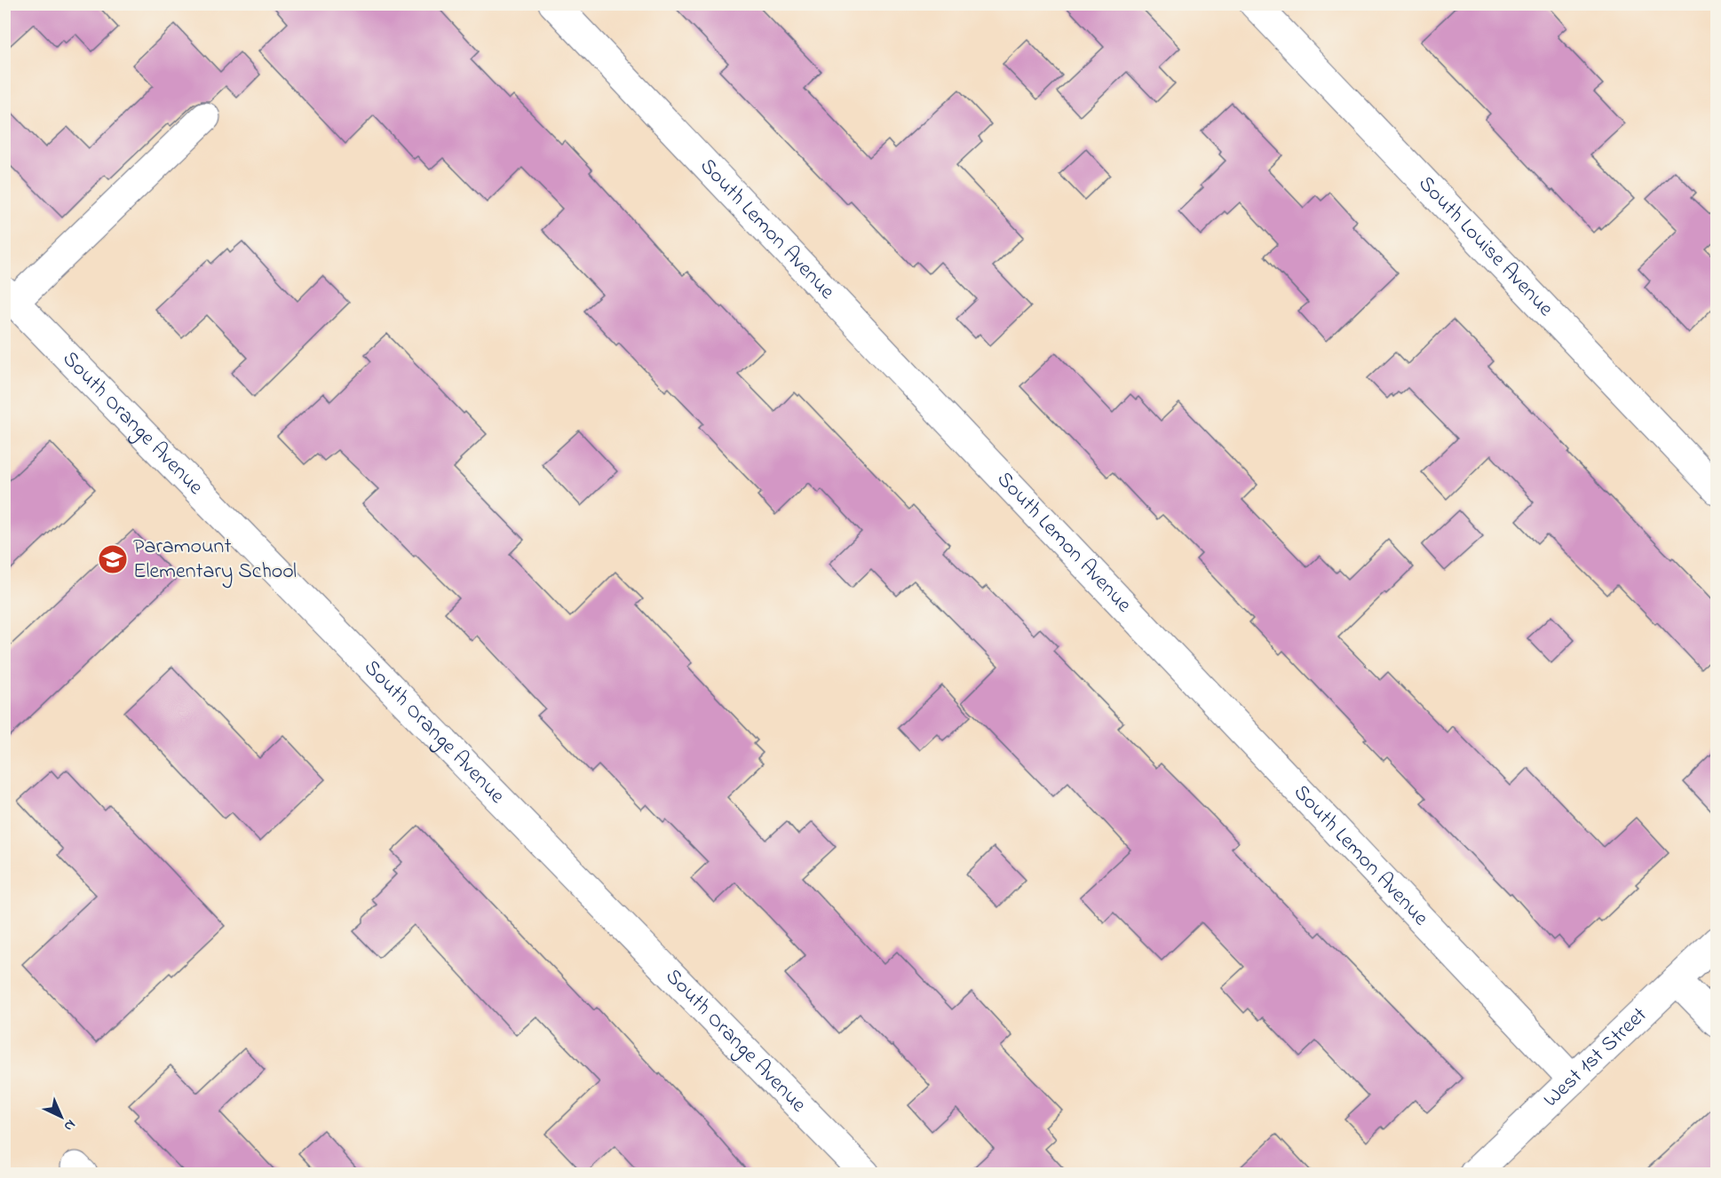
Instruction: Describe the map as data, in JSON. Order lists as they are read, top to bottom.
{
  "streets": {
    "street": [
      "South Lemon Avenue",
      "South Louise Avenue",
      "South Orange Avenue",
      "West 1st Street"
    ]
  },
  "crossings": [
    ["South Lemon Avenue", "West 1st Street"]
  ],
  "places": {
    "school or university": ["Paramount Elementary School"]
  },
  "north": "bottom right"
}
